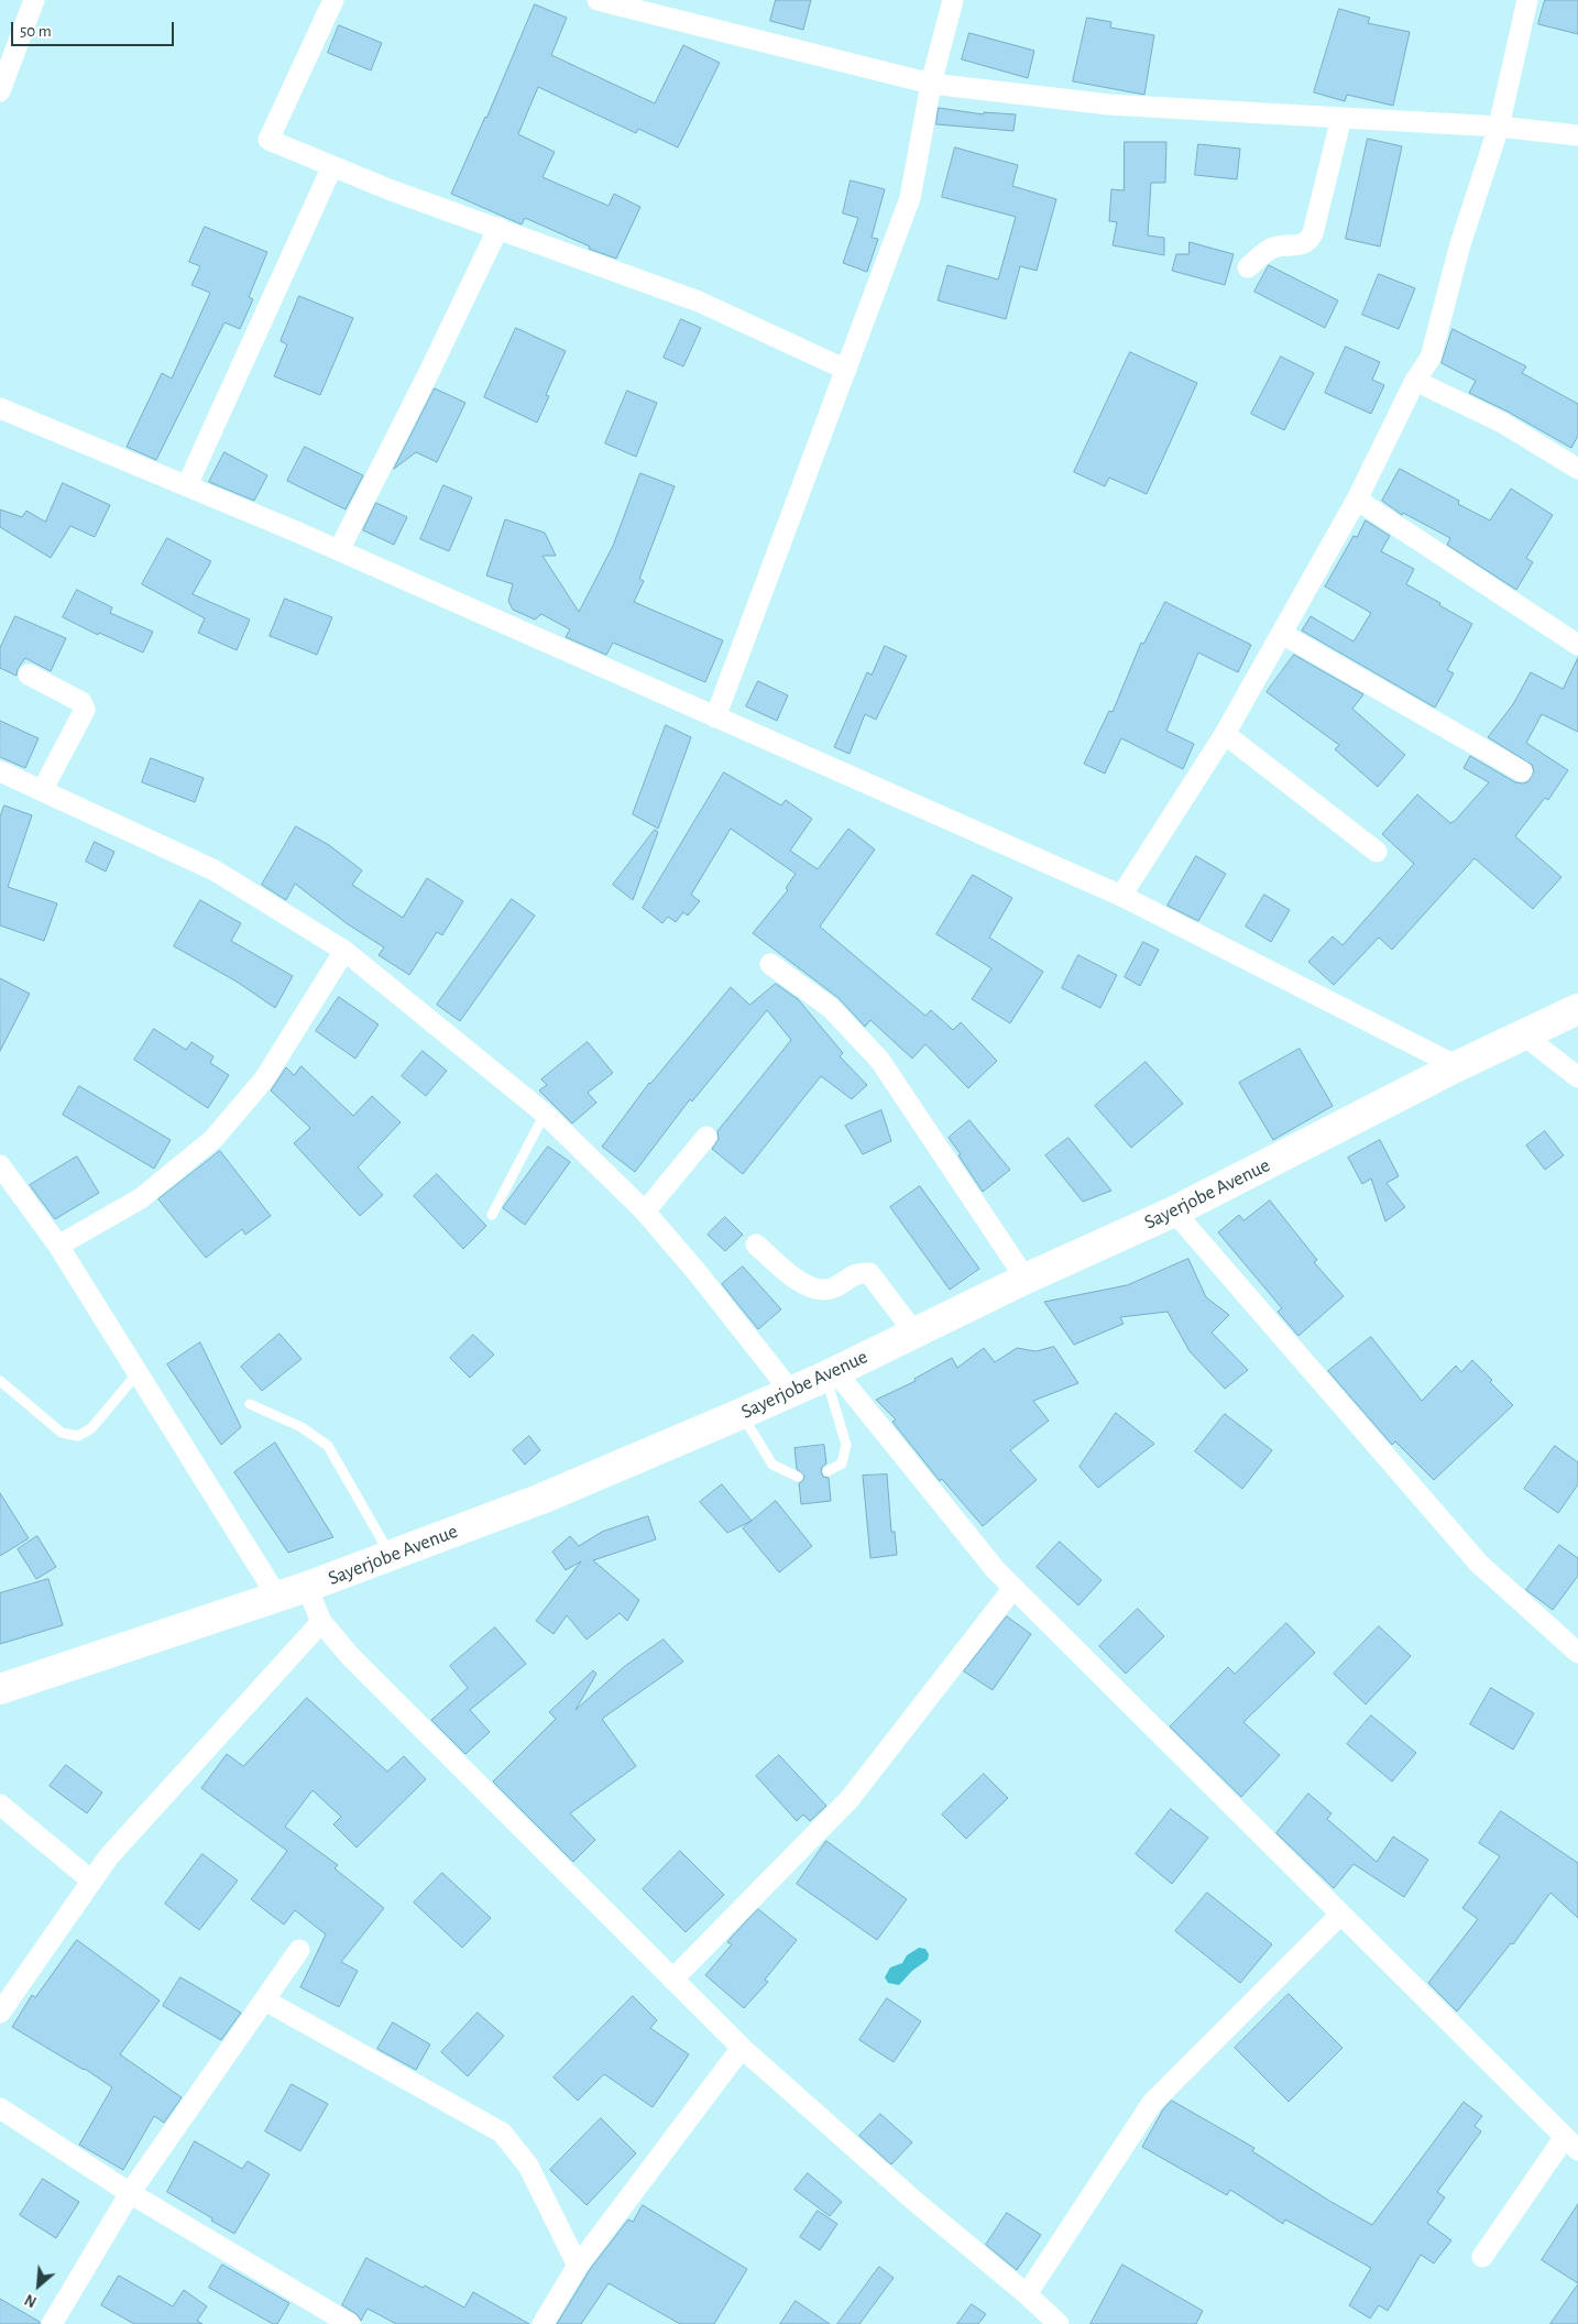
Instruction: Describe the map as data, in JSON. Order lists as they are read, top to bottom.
{
  "streets": {
    "main road": ["Sayerjobe Avenue"]
  },
  "scale_bar": "50 m",
  "north": "bottom left"
}
